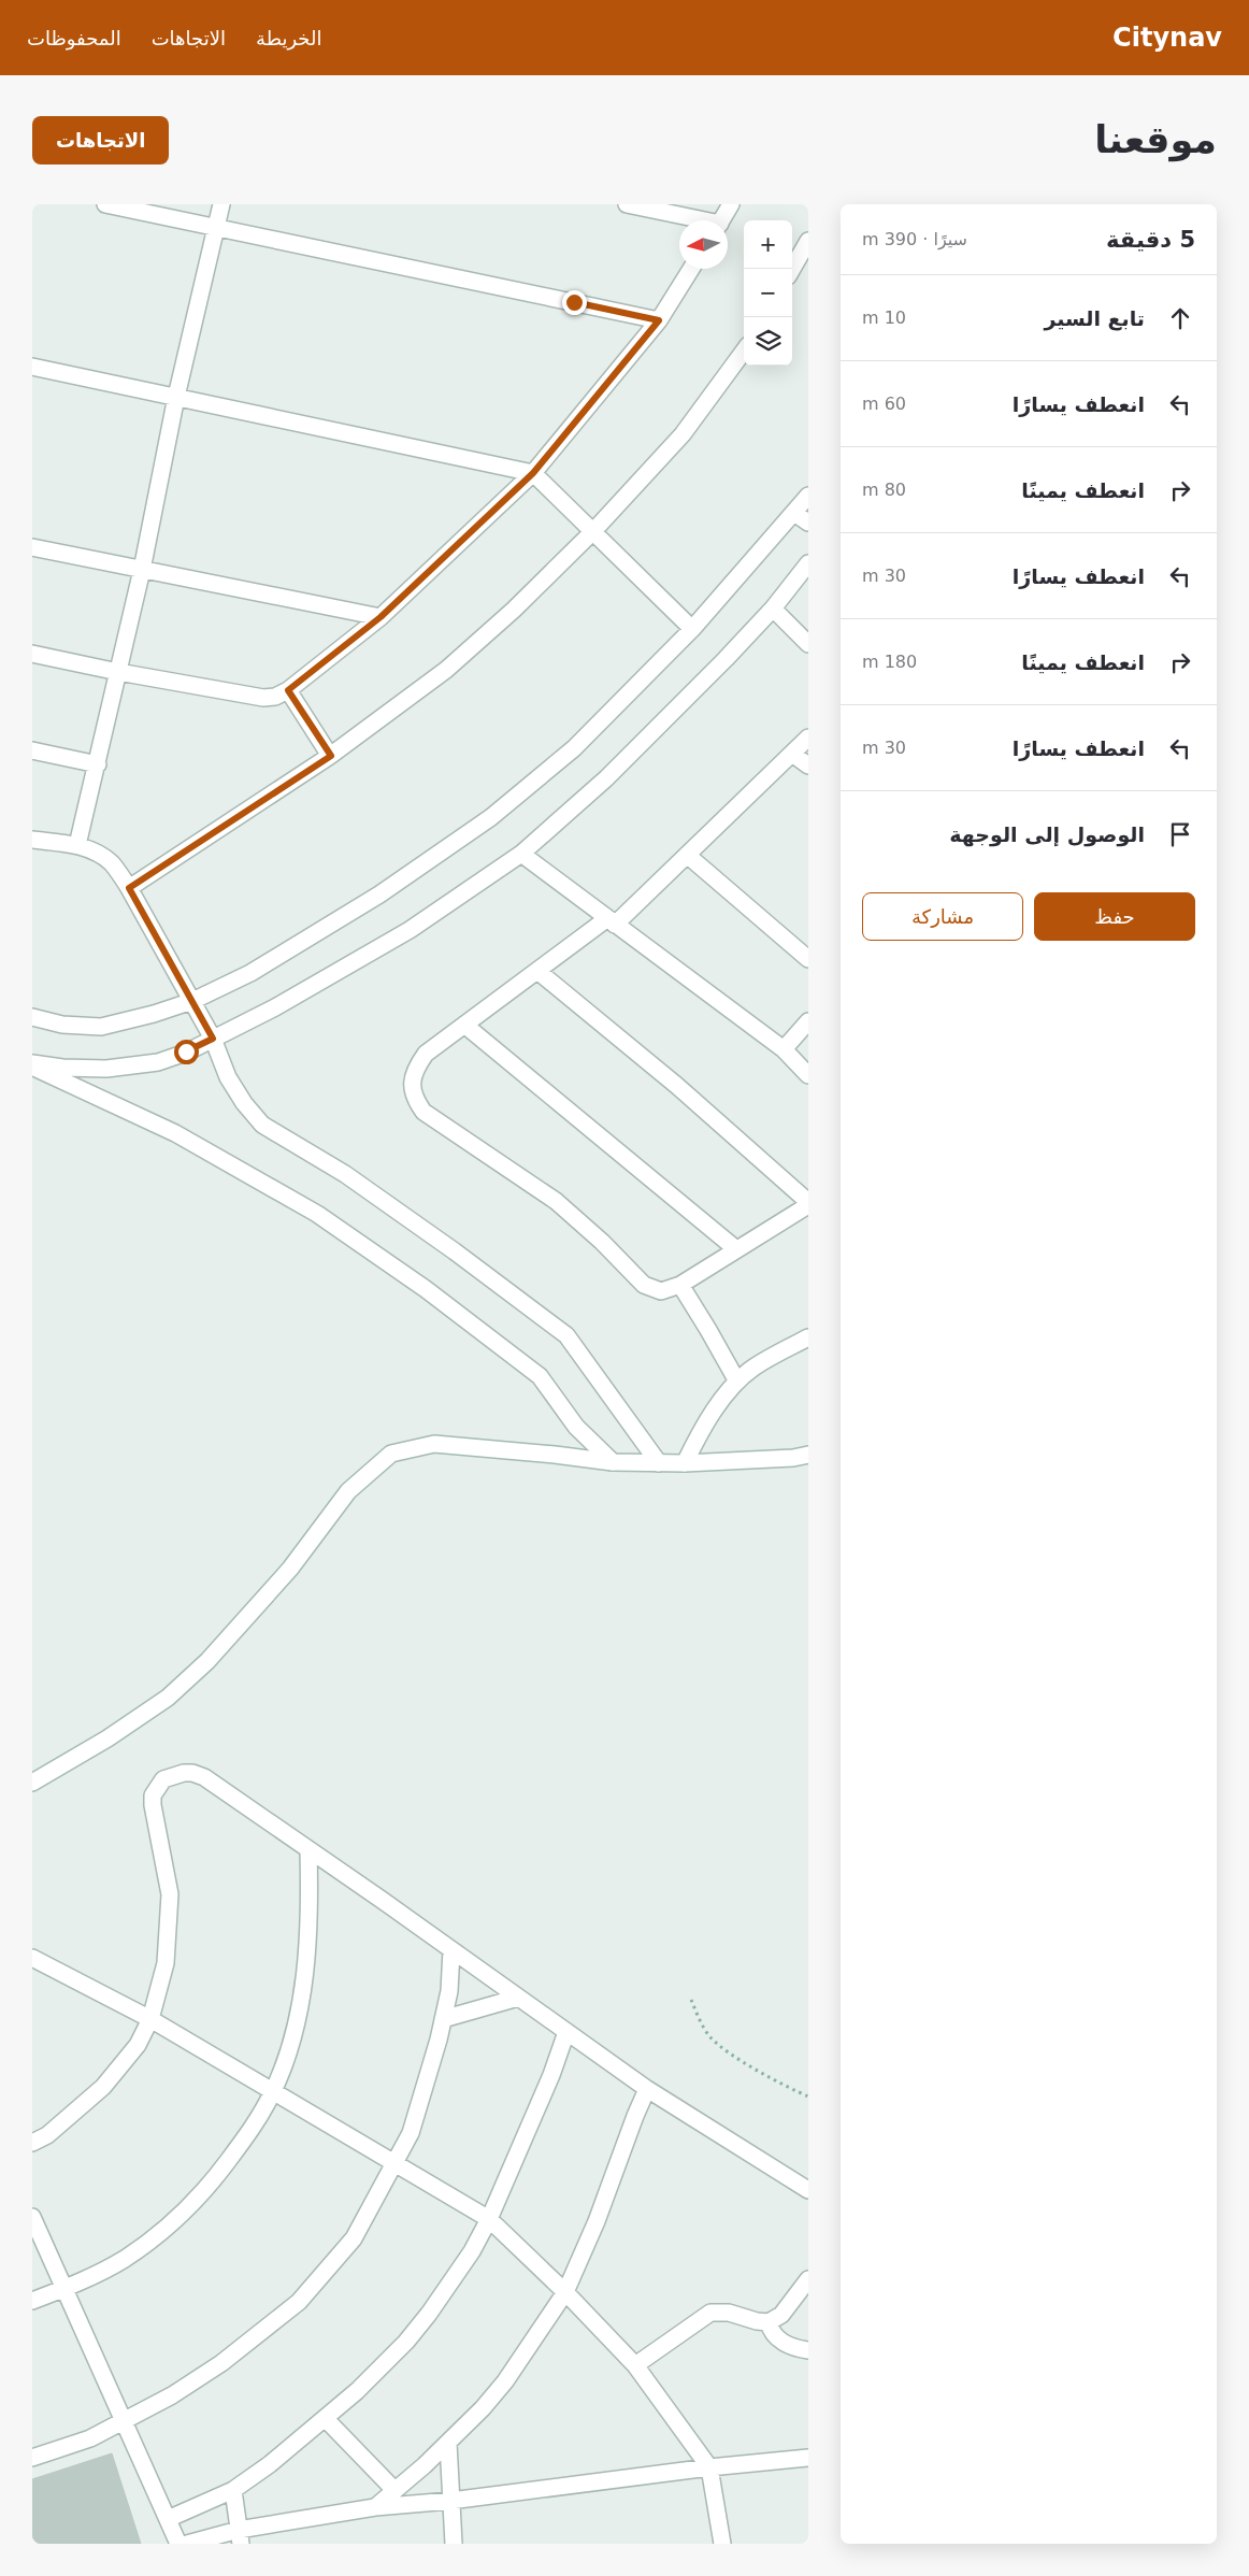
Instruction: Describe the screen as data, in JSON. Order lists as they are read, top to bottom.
{
  "north": "left",
  "page": {
    "header": "Citynav",
    "nav": ["الخريطة", "الاتجاهات", "المحفوظات"],
    "buttons": [
      "الاتجاهات",
      ["حفظ", "مشاركة"]
    ],
    "title": "موقعنا",
    "heading": ["5 دقيقة", "سيرًا · 390 m"],
    "map_buttons": ["+", "−"],
    "list": [
      ["تابع السير", "10 m"],
      ["انعطف يسارًا", "60 m"],
      ["انعطف يمينًا", "80 m"],
      ["انعطف يسارًا", "30 m"],
      ["انعطف يمينًا", "180 m"],
      ["انعطف يسارًا", "30 m"],
      "الوصول إلى الوجهة"
    ]
  }
}
